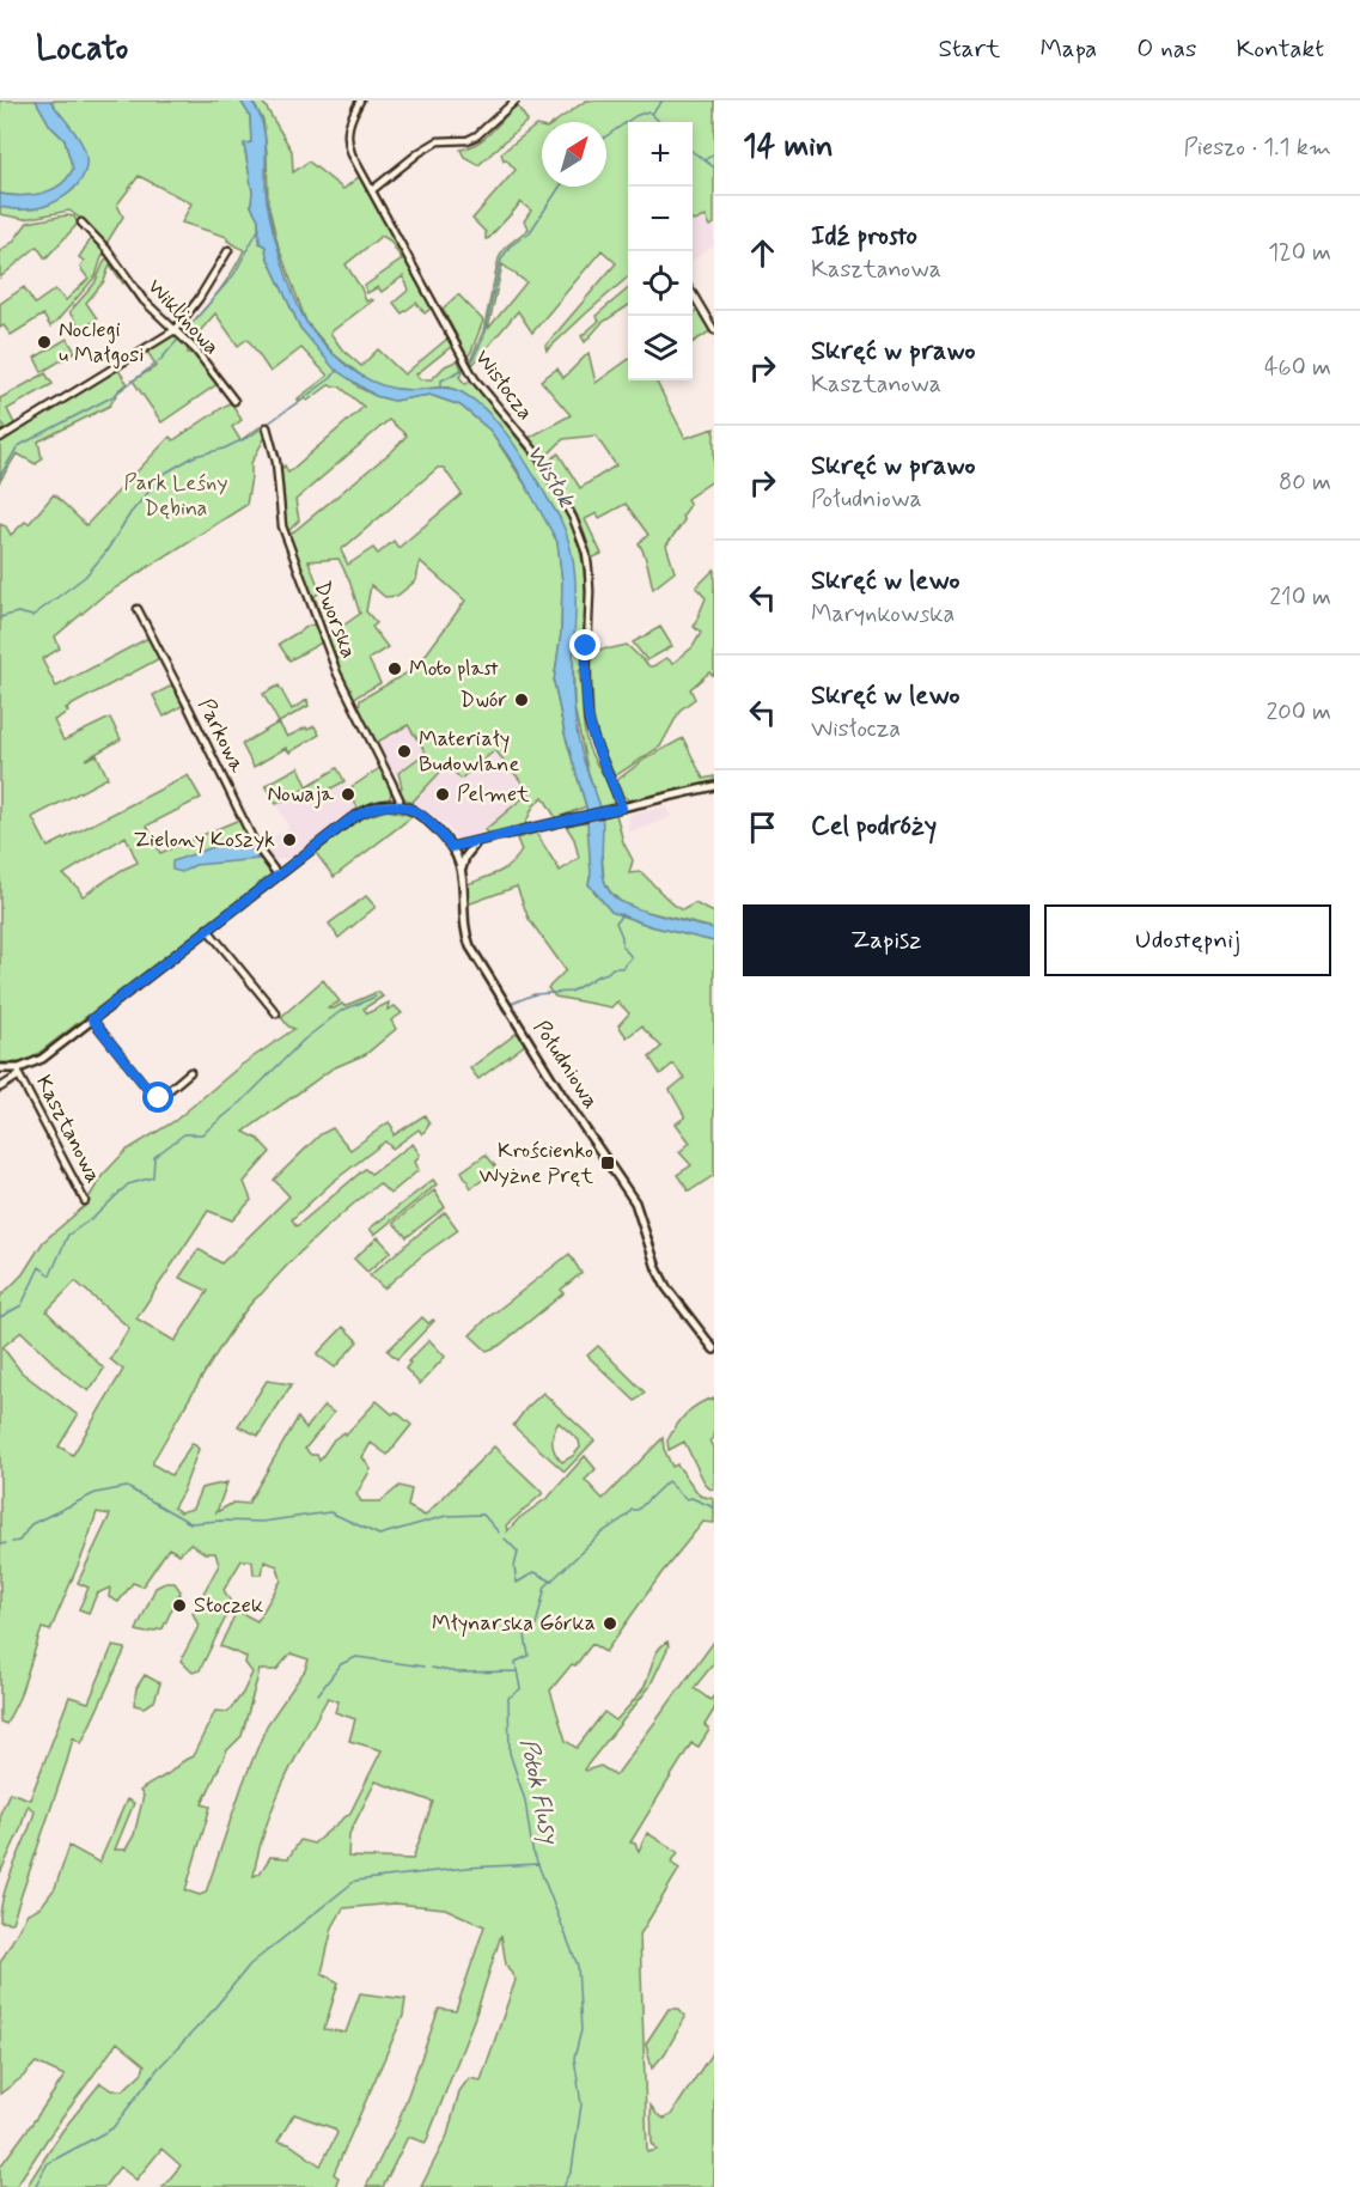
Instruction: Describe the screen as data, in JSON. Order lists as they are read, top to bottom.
{
  "streets": {
    "street": [
      "Wiklinowa",
      "Wisłocza",
      "Dworska",
      "Parkowa",
      "Południowa",
      "Kasztanowa"
    ]
  },
  "crossings": [
    ["Dworska", "Południowa"],
    ["Dworska", "Kasztanowa"],
    ["Parkowa", "Kasztanowa"],
    ["Południowa", "Kasztanowa"]
  ],
  "water": ["Wisłok", "Potok Flusy"],
  "parks": ["Park Leśny Dębina"],
  "places": {
    "other": [
      "Noclegi u Małgosi",
      "Moto plast",
      "Dwór",
      "Materiały Budowlane",
      "Nowaja",
      "Pelmet",
      "Zielony Koszyk",
      "Stoczek",
      "Młynarska Górka"
    ],
    "transit": ["Krościenko Wyżne Pręt"]
  },
  "north": "top right",
  "page": {
    "header": "Locato",
    "nav": [
      "Start",
      "Mapa",
      "O nas",
      "Kontakt"
    ],
    "heading": ["14 min", "Pieszo · 1.1 km"],
    "map_buttons": ["+", "−"],
    "list": [
      ["Idź prosto", "Kasztanowa", "120 m"],
      ["Skręć w prawo", "Kasztanowa", "460 m"],
      ["Skręć w prawo", "Południowa", "80 m"],
      ["Skręć w lewo", "Marynkowska", "210 m"],
      ["Skręć w lewo", "Wisłocza", "200 m"],
      "Cel podróży"
    ],
    "buttons": ["Zapisz", "Udostępnij"]
  }
}
